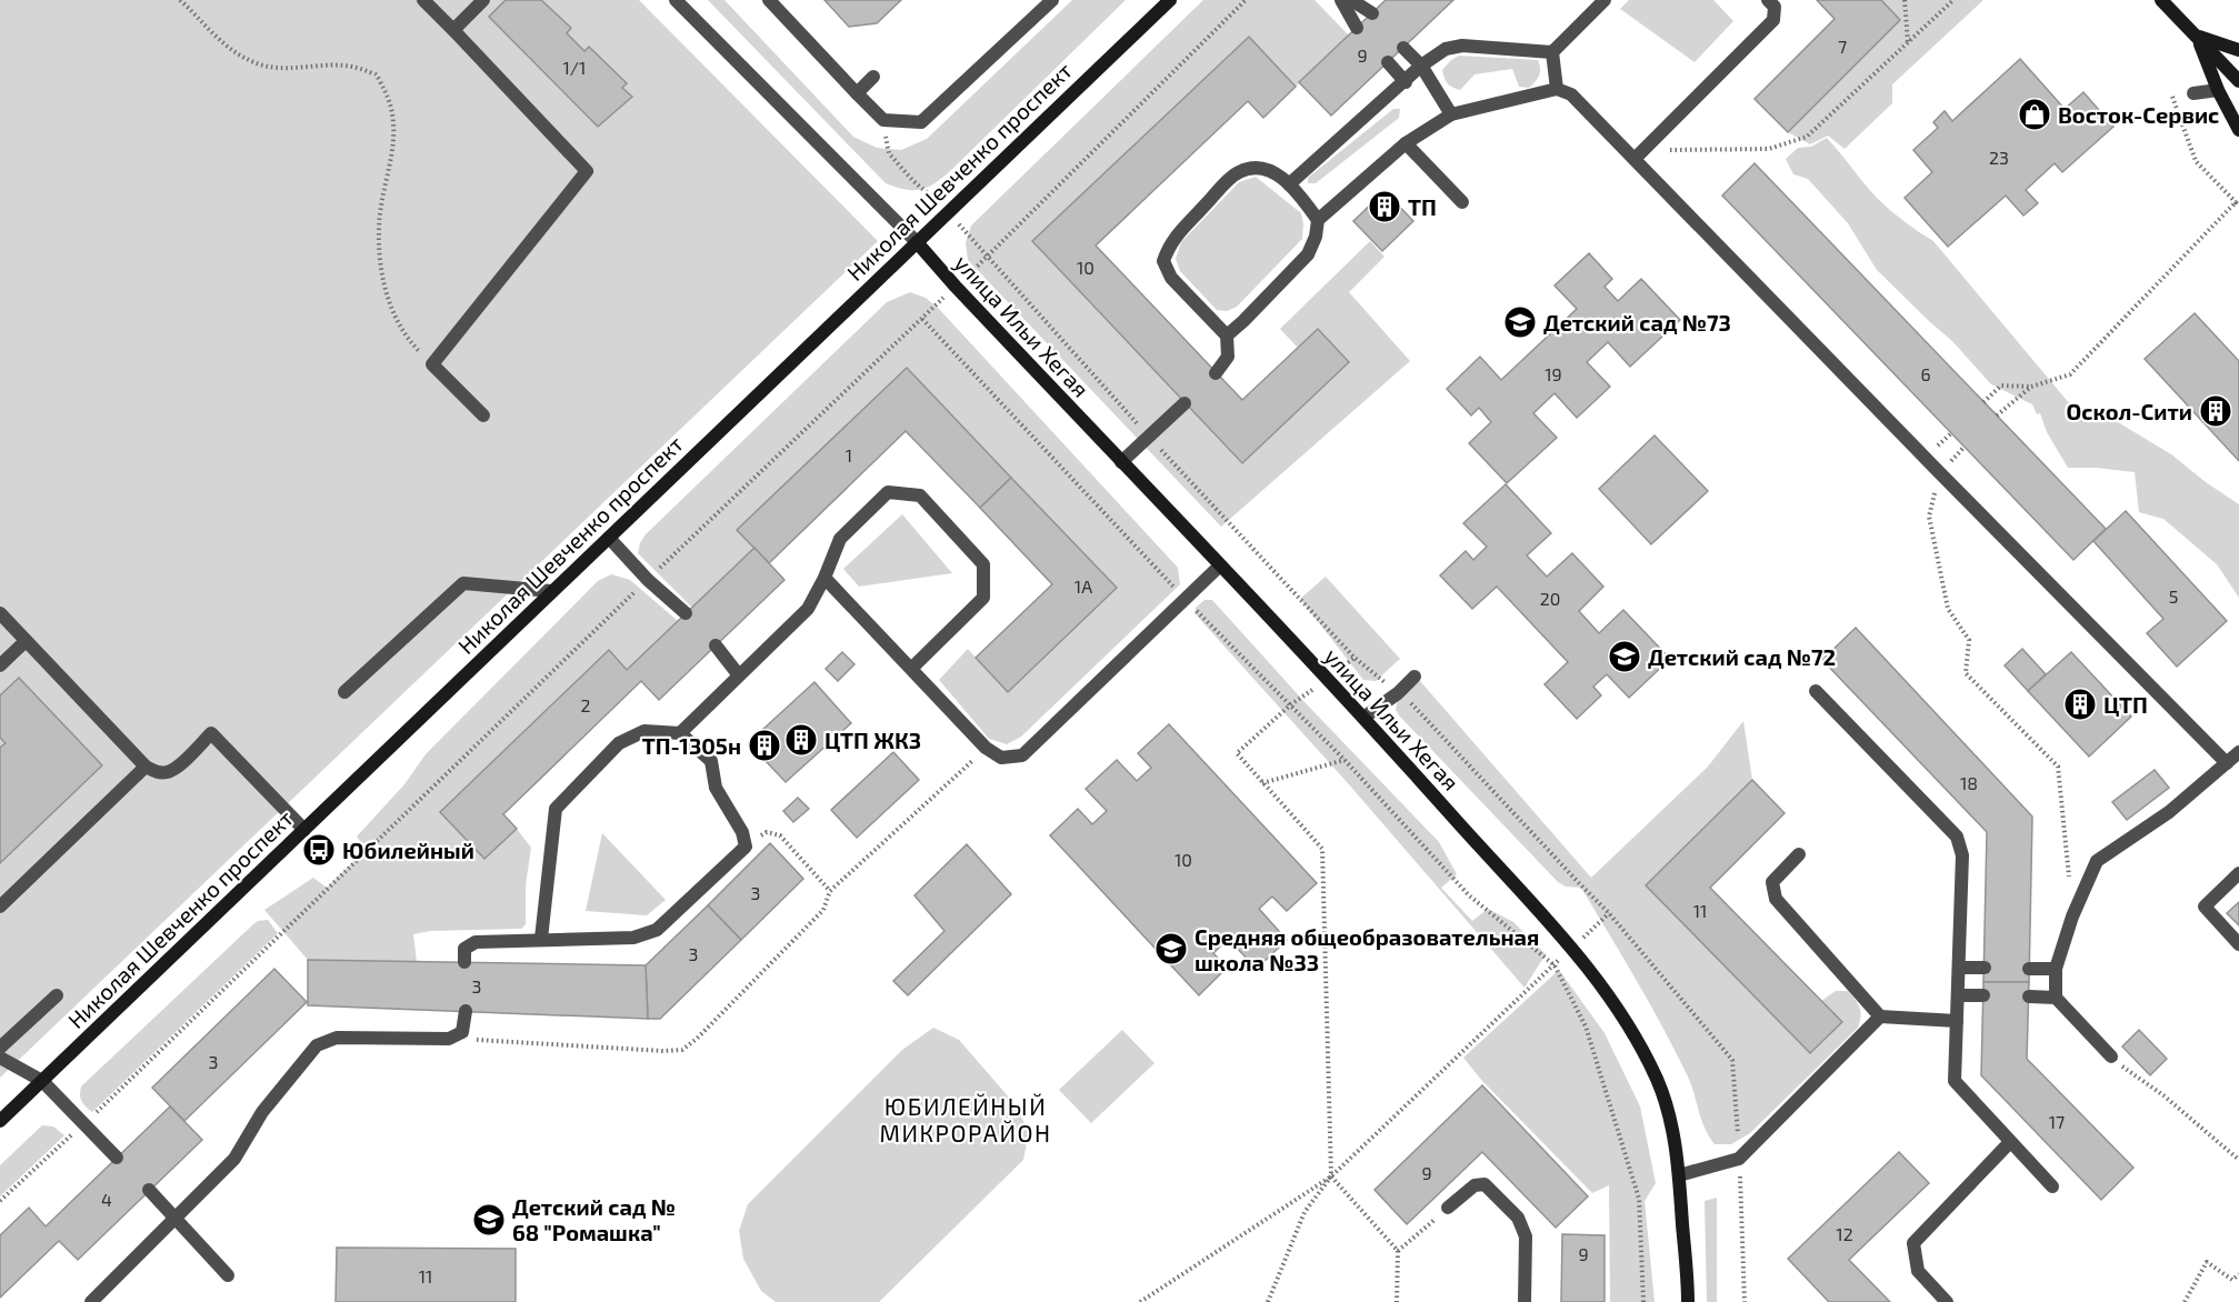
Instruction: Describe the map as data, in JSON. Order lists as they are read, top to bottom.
{
  "streets": {
    "main road": ["Николая Шевченко проспект", "улица Ильи Хегая"]
  },
  "crossings": [
    ["Николая Шевченко проспект", "улица Ильи Хегая"]
  ],
  "districts": ["ЮБИЛЕЙНЫЙ МИКРОРАЙОН"],
  "places": {
    "shop": ["Восток-Сервис"],
    "building": [
      "ТП",
      "Оскол-Сити",
      "ЦТП",
      "ЦТП ЖК3",
      "ТП-1305н"
    ],
    "school or university": [
      "Детский сад №73",
      "Детский сад №72",
      "Средняя общеобразовательная школа №33",
      "Детский сад № 68 \"Ромашка\""
    ],
    "bus stop": ["Юбилейный"]
  },
  "house_numbers": [
    "7",
    "9",
    "1/1",
    "23",
    "10",
    "19",
    "6",
    "1",
    "1А",
    "5",
    "20",
    "2",
    "18",
    "10",
    "3",
    "11",
    "3",
    "3",
    "3",
    "17",
    "9",
    "4",
    "12",
    "9",
    "11"
  ]
}
